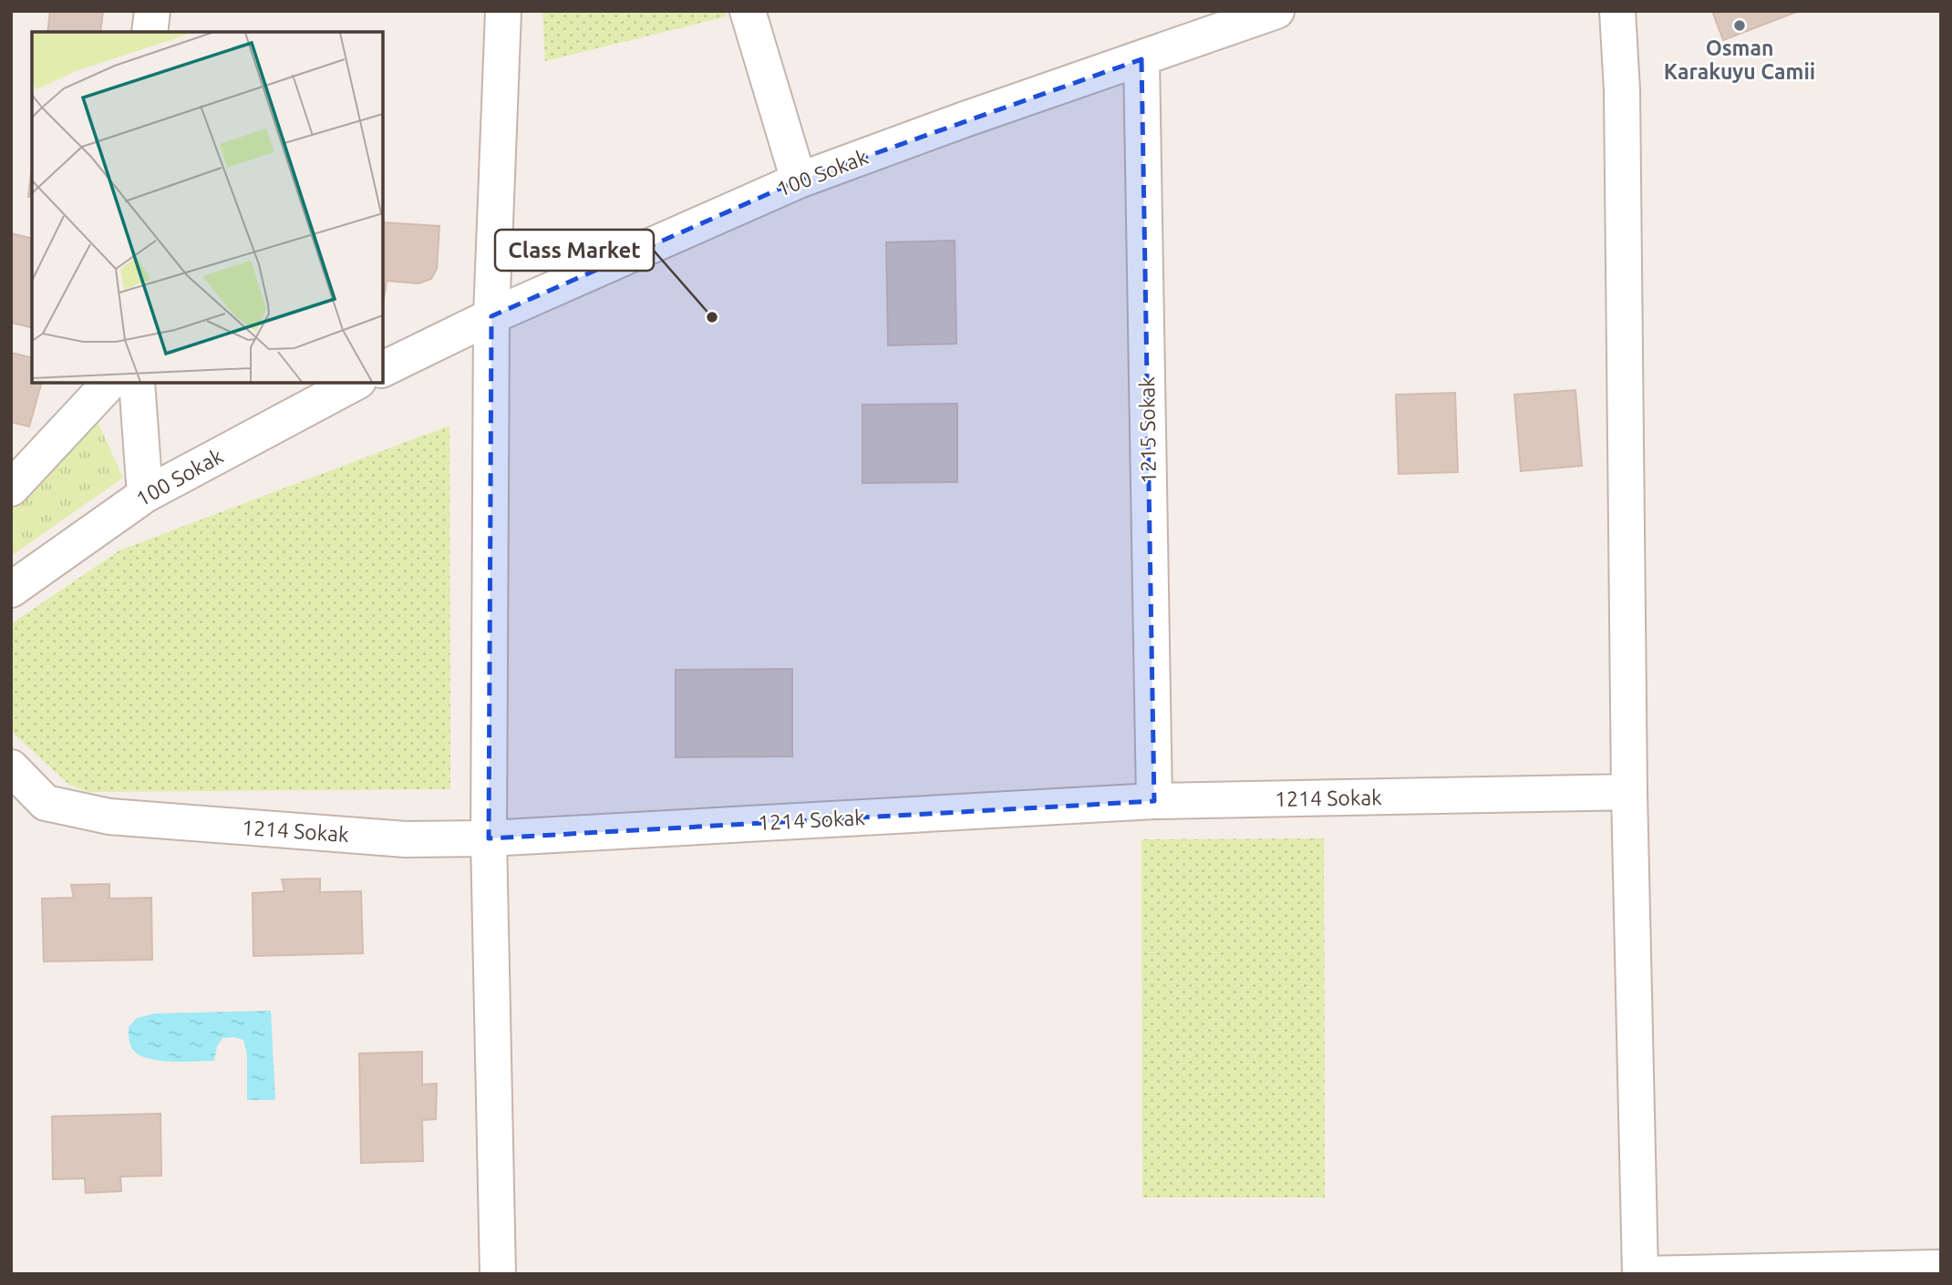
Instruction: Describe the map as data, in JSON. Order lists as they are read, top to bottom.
{
  "streets": {
    "street": ["100 Sokak", "1215 Sokak", "1214 Sokak"]
  },
  "crossings": [
    ["100 Sokak", "1215 Sokak"],
    ["1215 Sokak", "1214 Sokak"]
  ],
  "places": ["Osman Karakuyu Camii", "Class Market"]
}
